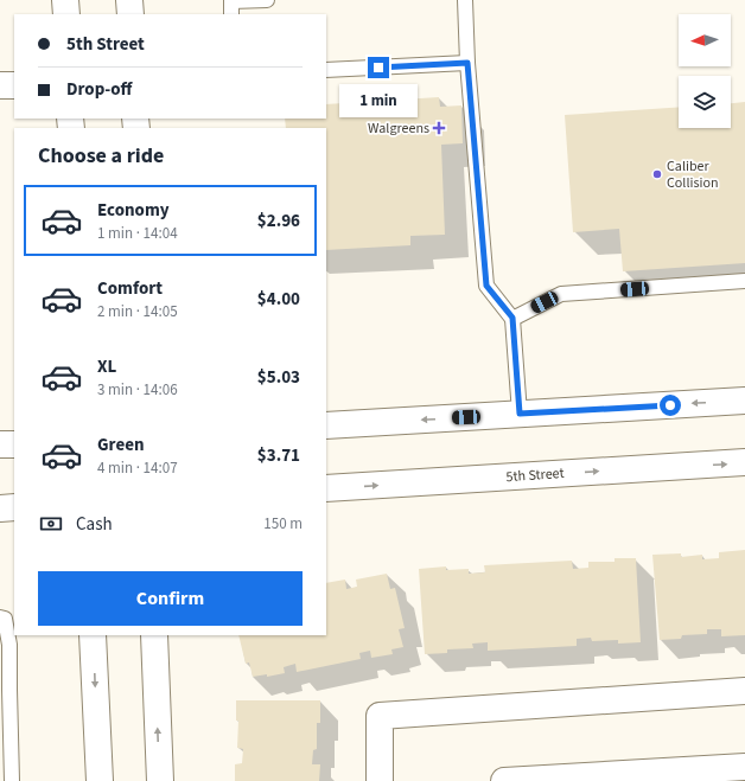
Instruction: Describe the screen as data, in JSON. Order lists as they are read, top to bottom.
{
  "streets": {
    "main road": ["5th Street"]
  },
  "places": {
    "health": ["Walgreens"],
    "other": ["Caliber Collision"]
  },
  "north": "left",
  "page": {
    "banner": ["5th Street", "Drop-off"],
    "bubble": "1 min",
    "heading": "Choose a ride",
    "list": [
      {
        "name": "Economy",
        "note": "1 min · 14:04",
        "value": "$2.96"
      },
      {
        "name": "Comfort",
        "note": "2 min · 14:05",
        "value": "$4.00"
      },
      {
        "name": "XL",
        "note": "3 min · 14:06",
        "value": "$5.03"
      },
      {
        "name": "Green",
        "note": "4 min · 14:07",
        "value": "$3.71"
      }
    ],
    "pay": ["Cash", "150 m"],
    "buttons": "Confirm"
  }
}
